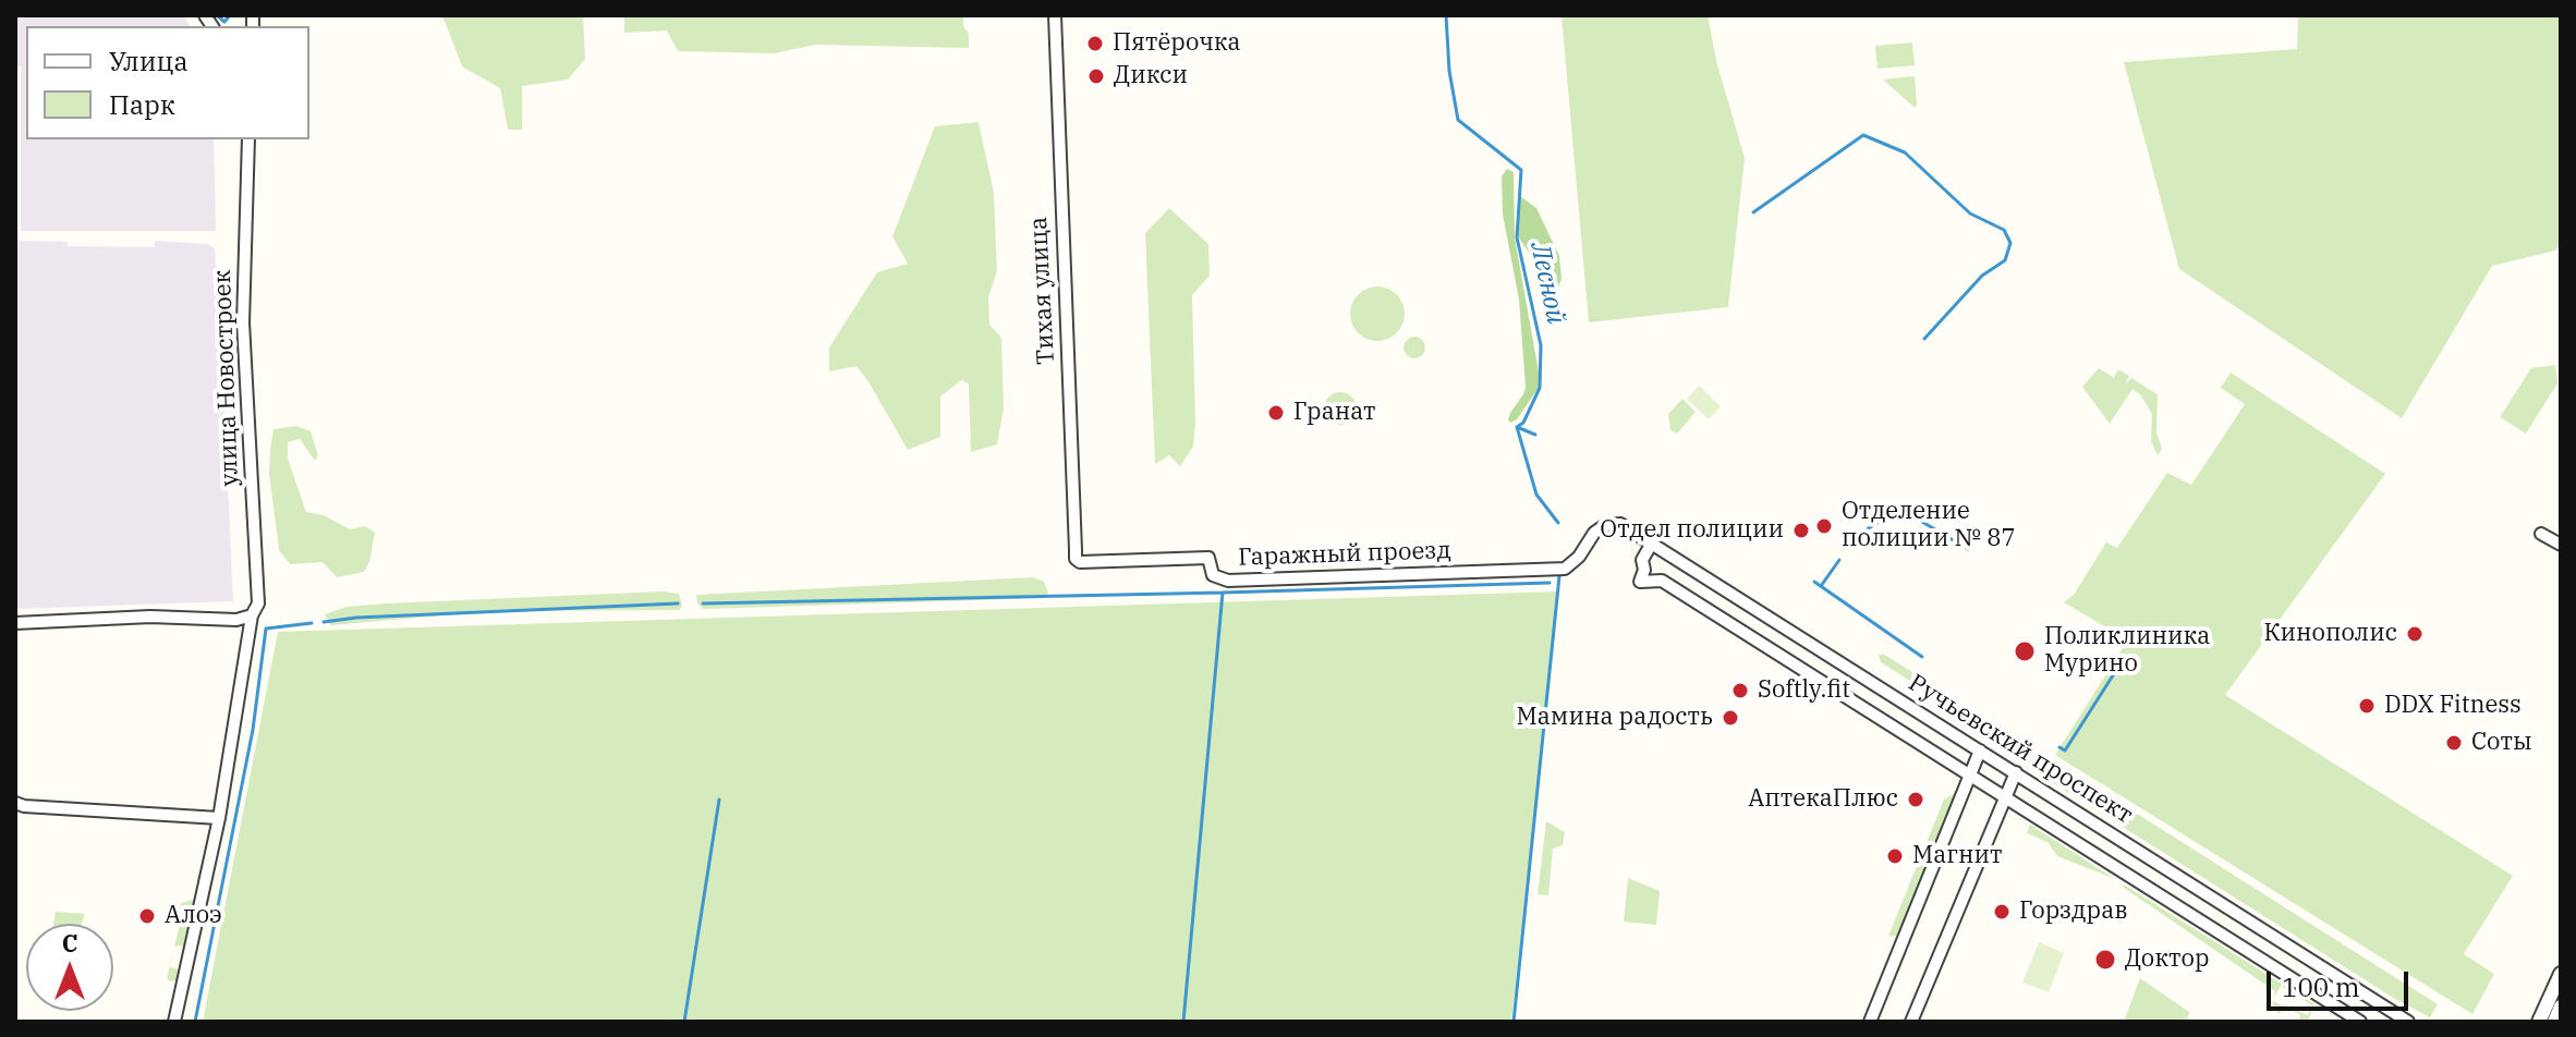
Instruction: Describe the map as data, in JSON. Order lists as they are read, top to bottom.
{
  "streets": {
    "street": [
      "Тихая улица",
      "улица Новостроек",
      "Гаражный проезд",
      "Ручьевский проспект"
    ]
  },
  "crossings": [
    ["Тихая улица", "Гаражный проезд"],
    ["Гаражный проезд", "Ручьевский проспект"]
  ],
  "water": ["Лесной"],
  "places": [
    "Пятёрочка",
    "Дикси",
    "Гранат",
    "Отделение полиции № 87",
    "Отдел полиции",
    "Кинополис",
    "Поликлиника Мурино",
    "Softly.fit",
    "DDX Fitness",
    "Мамина радость",
    "Соты",
    "АптекаПлюс",
    "Магнит",
    "Горздрав",
    "Алоэ",
    "Доктор"
  ],
  "legend": ["Улица", "Парк"],
  "scale_bar": "100 m",
  "north": "top"
}
